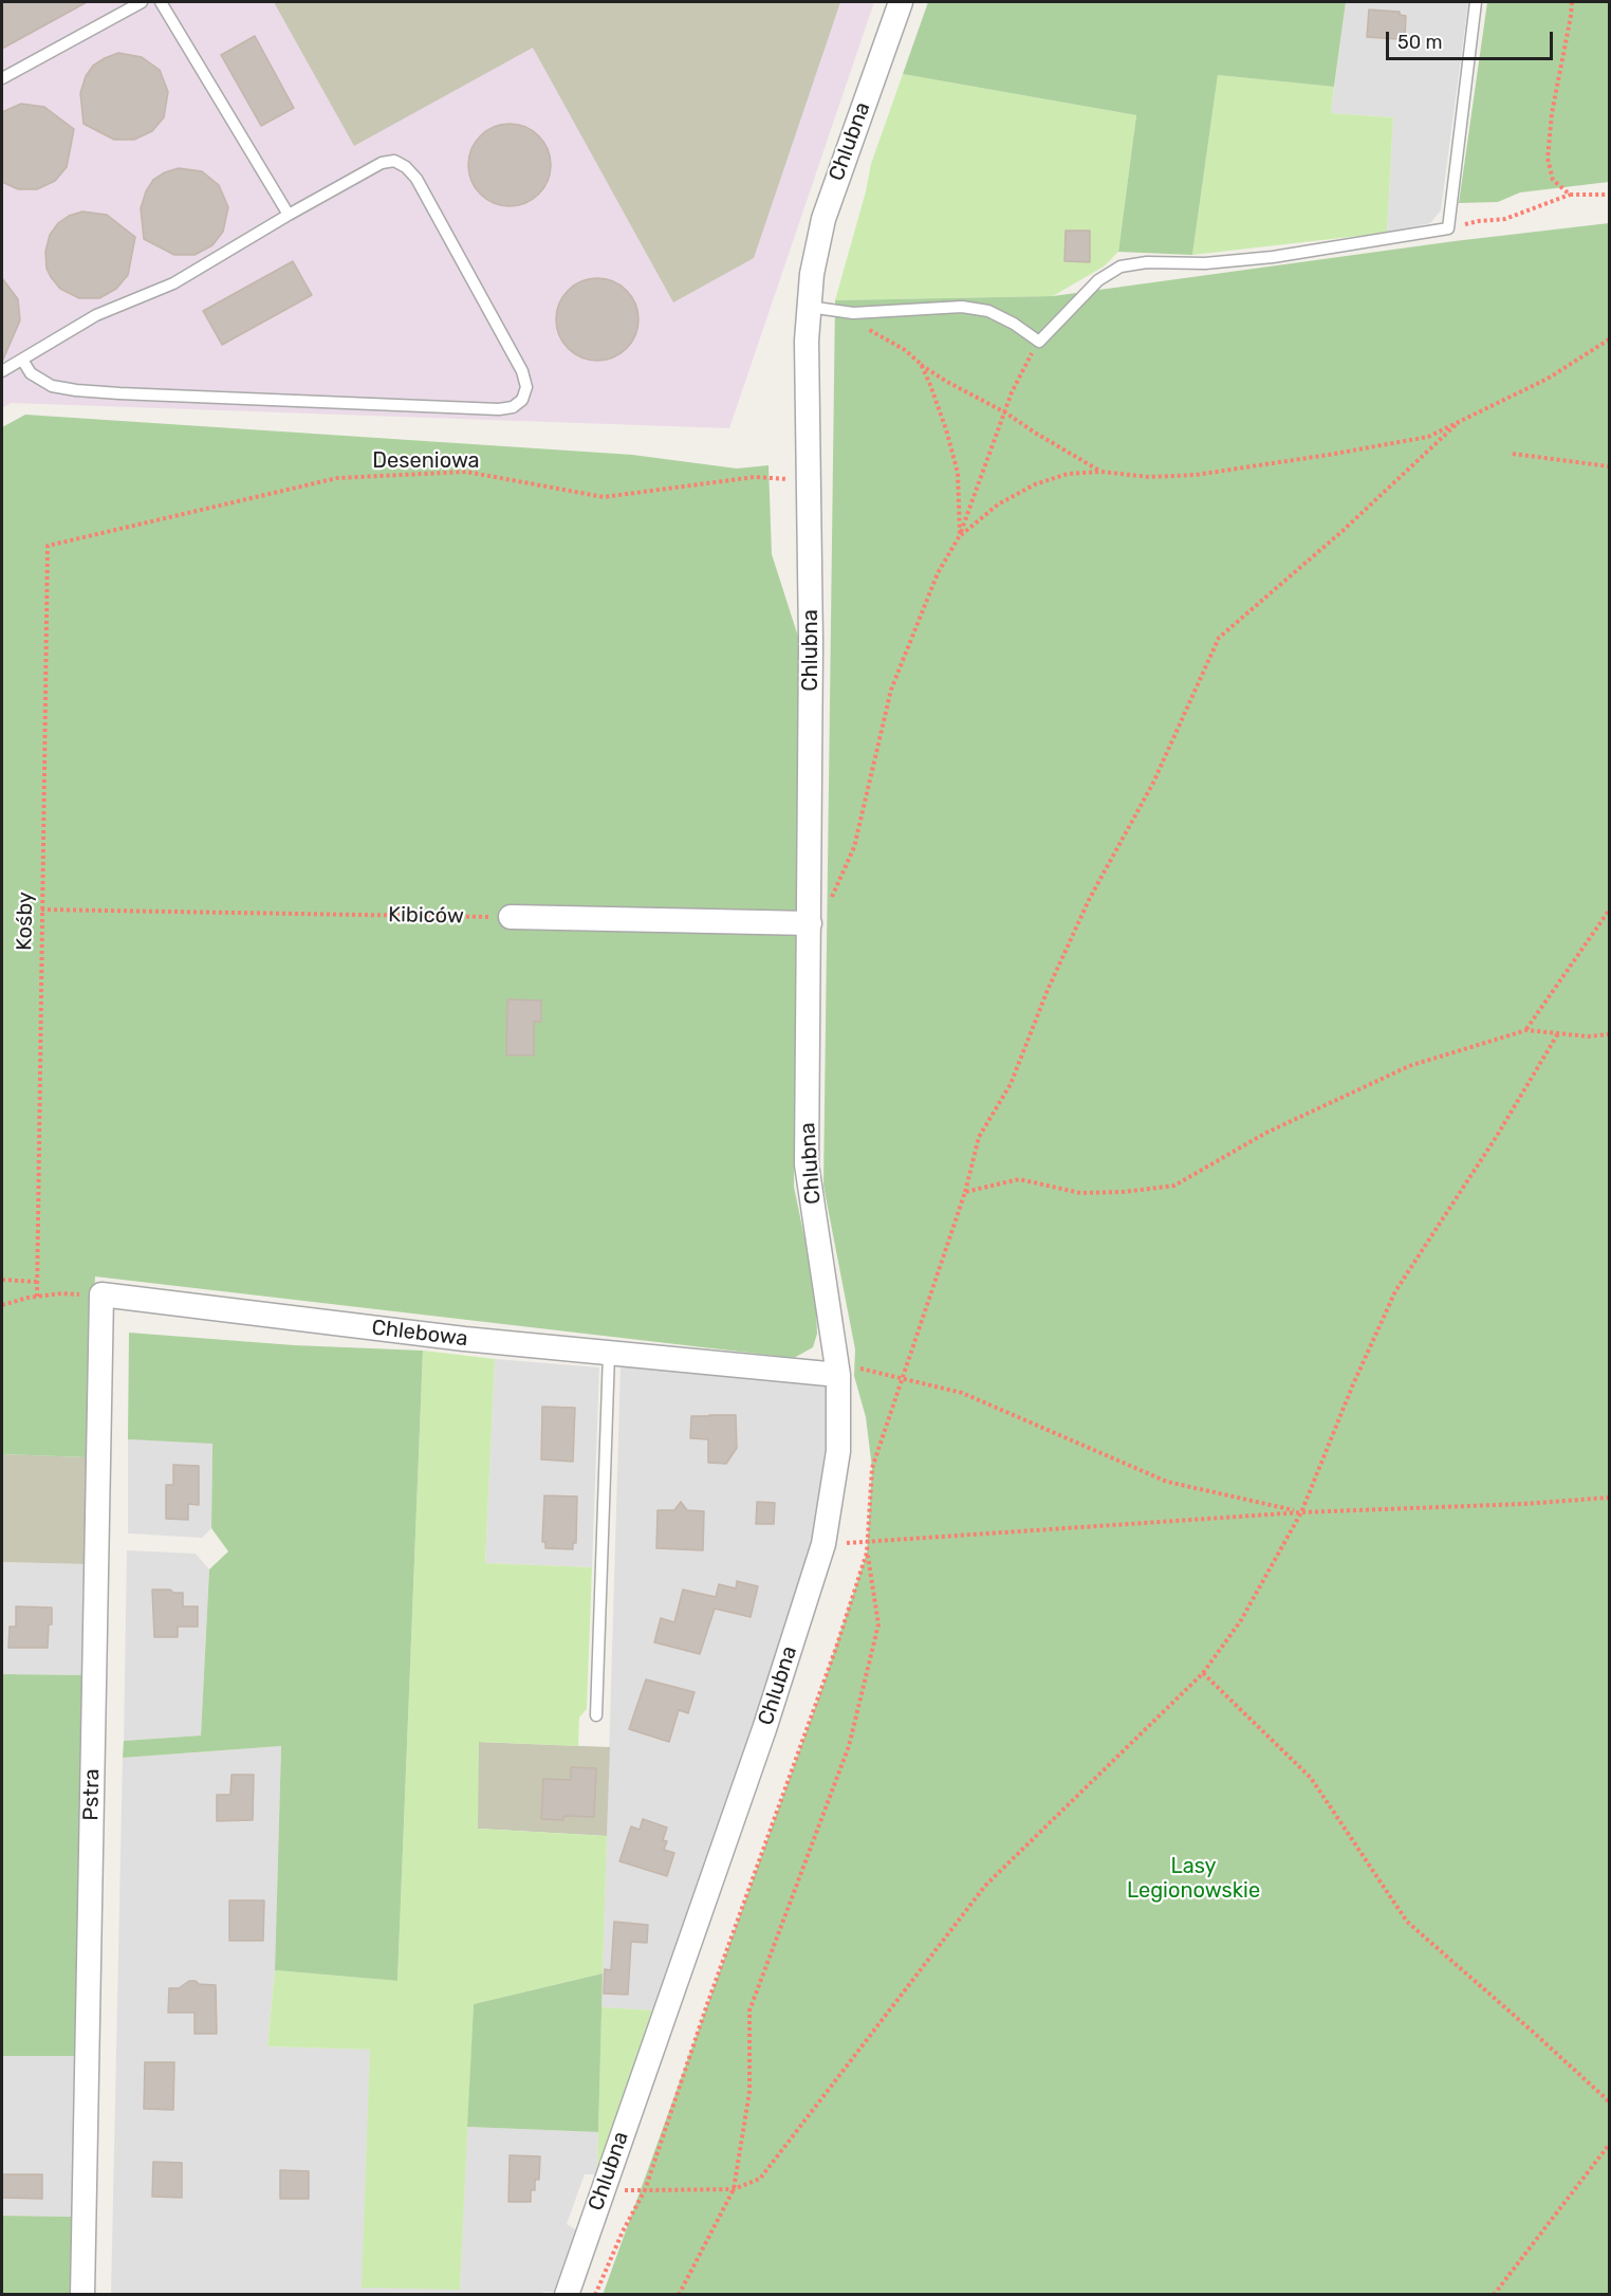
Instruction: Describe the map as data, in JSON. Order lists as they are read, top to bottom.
{
  "streets": {
    "street": ["Chlubna", "Chlebowa", "Pstra"],
    "path": ["Deseniowa", "Kibiców", "Kośby"]
  },
  "crossings": [
    ["Chlubna", "Deseniowa"],
    ["Chlubna", "Chlebowa"],
    ["Deseniowa", "Kośby"],
    ["Kibiców", "Kośby"],
    ["Chlebowa", "Pstra"]
  ],
  "parks": ["Lasy Legionowskie"],
  "scale_bar": "50 m"
}
